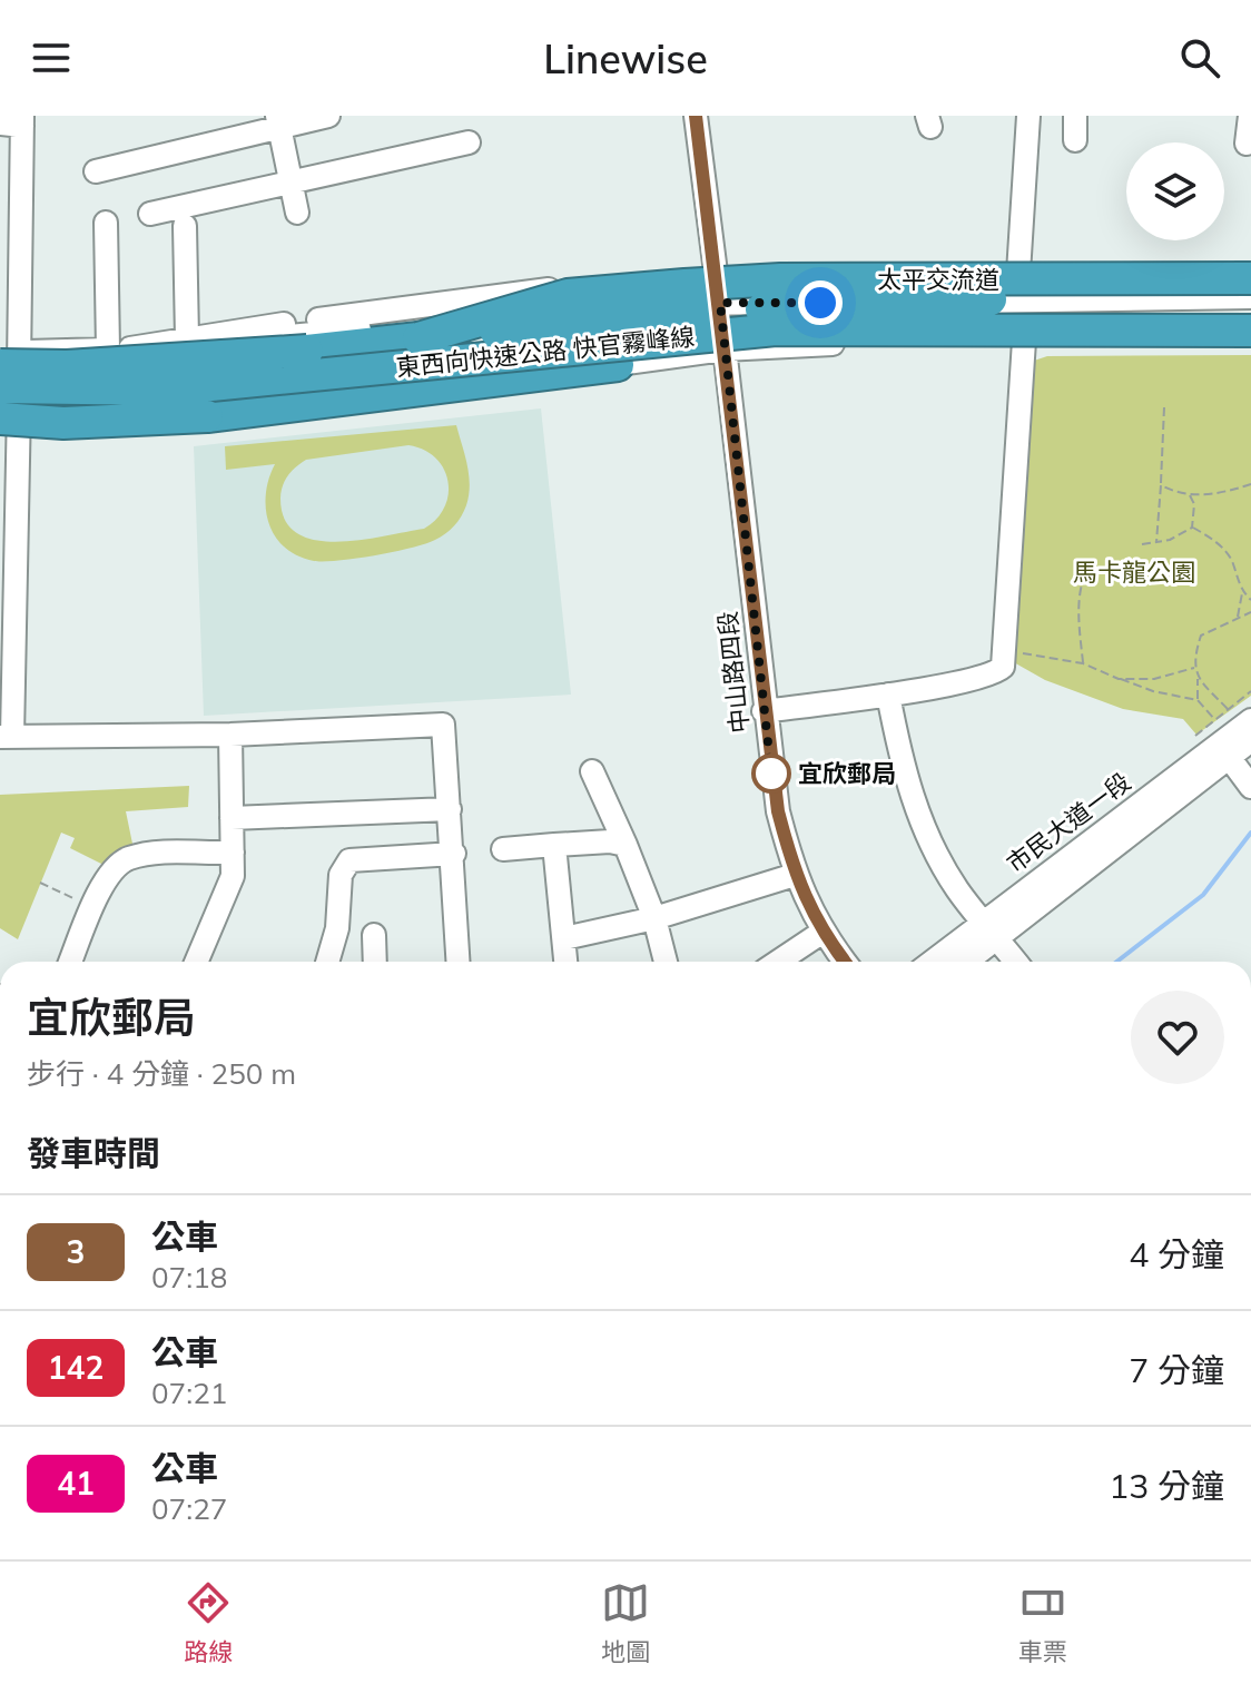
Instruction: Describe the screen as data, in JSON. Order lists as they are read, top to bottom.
{
  "streets": {
    "highway": ["太平交流道", "東西向快速公路 快官霧峰線"],
    "street": ["中山路四段", "市民大道一段"]
  },
  "crossings": [
    ["太平交流道", "東西向快速公路 快官霧峰線"]
  ],
  "parks": ["馬卡龍公園"],
  "places": ["宜欣郵局"],
  "lines": ["bus line 3"],
  "page": {
    "header": "Linewise",
    "heading": [
      ["宜欣郵局", "步行 · 4 分鐘 · 250 m"],
      "發車時間"
    ],
    "list": [
      {
        "mark": "3",
        "name": "公車",
        "note": "07:18",
        "value": "4 分鐘"
      },
      {
        "mark": "142",
        "name": "公車",
        "note": "07:21",
        "value": "7 分鐘"
      },
      {
        "mark": "41",
        "name": "公車",
        "note": "07:27",
        "value": "13 分鐘"
      }
    ],
    "tabs": ["路線", "地圖", "車票"]
  }
}
